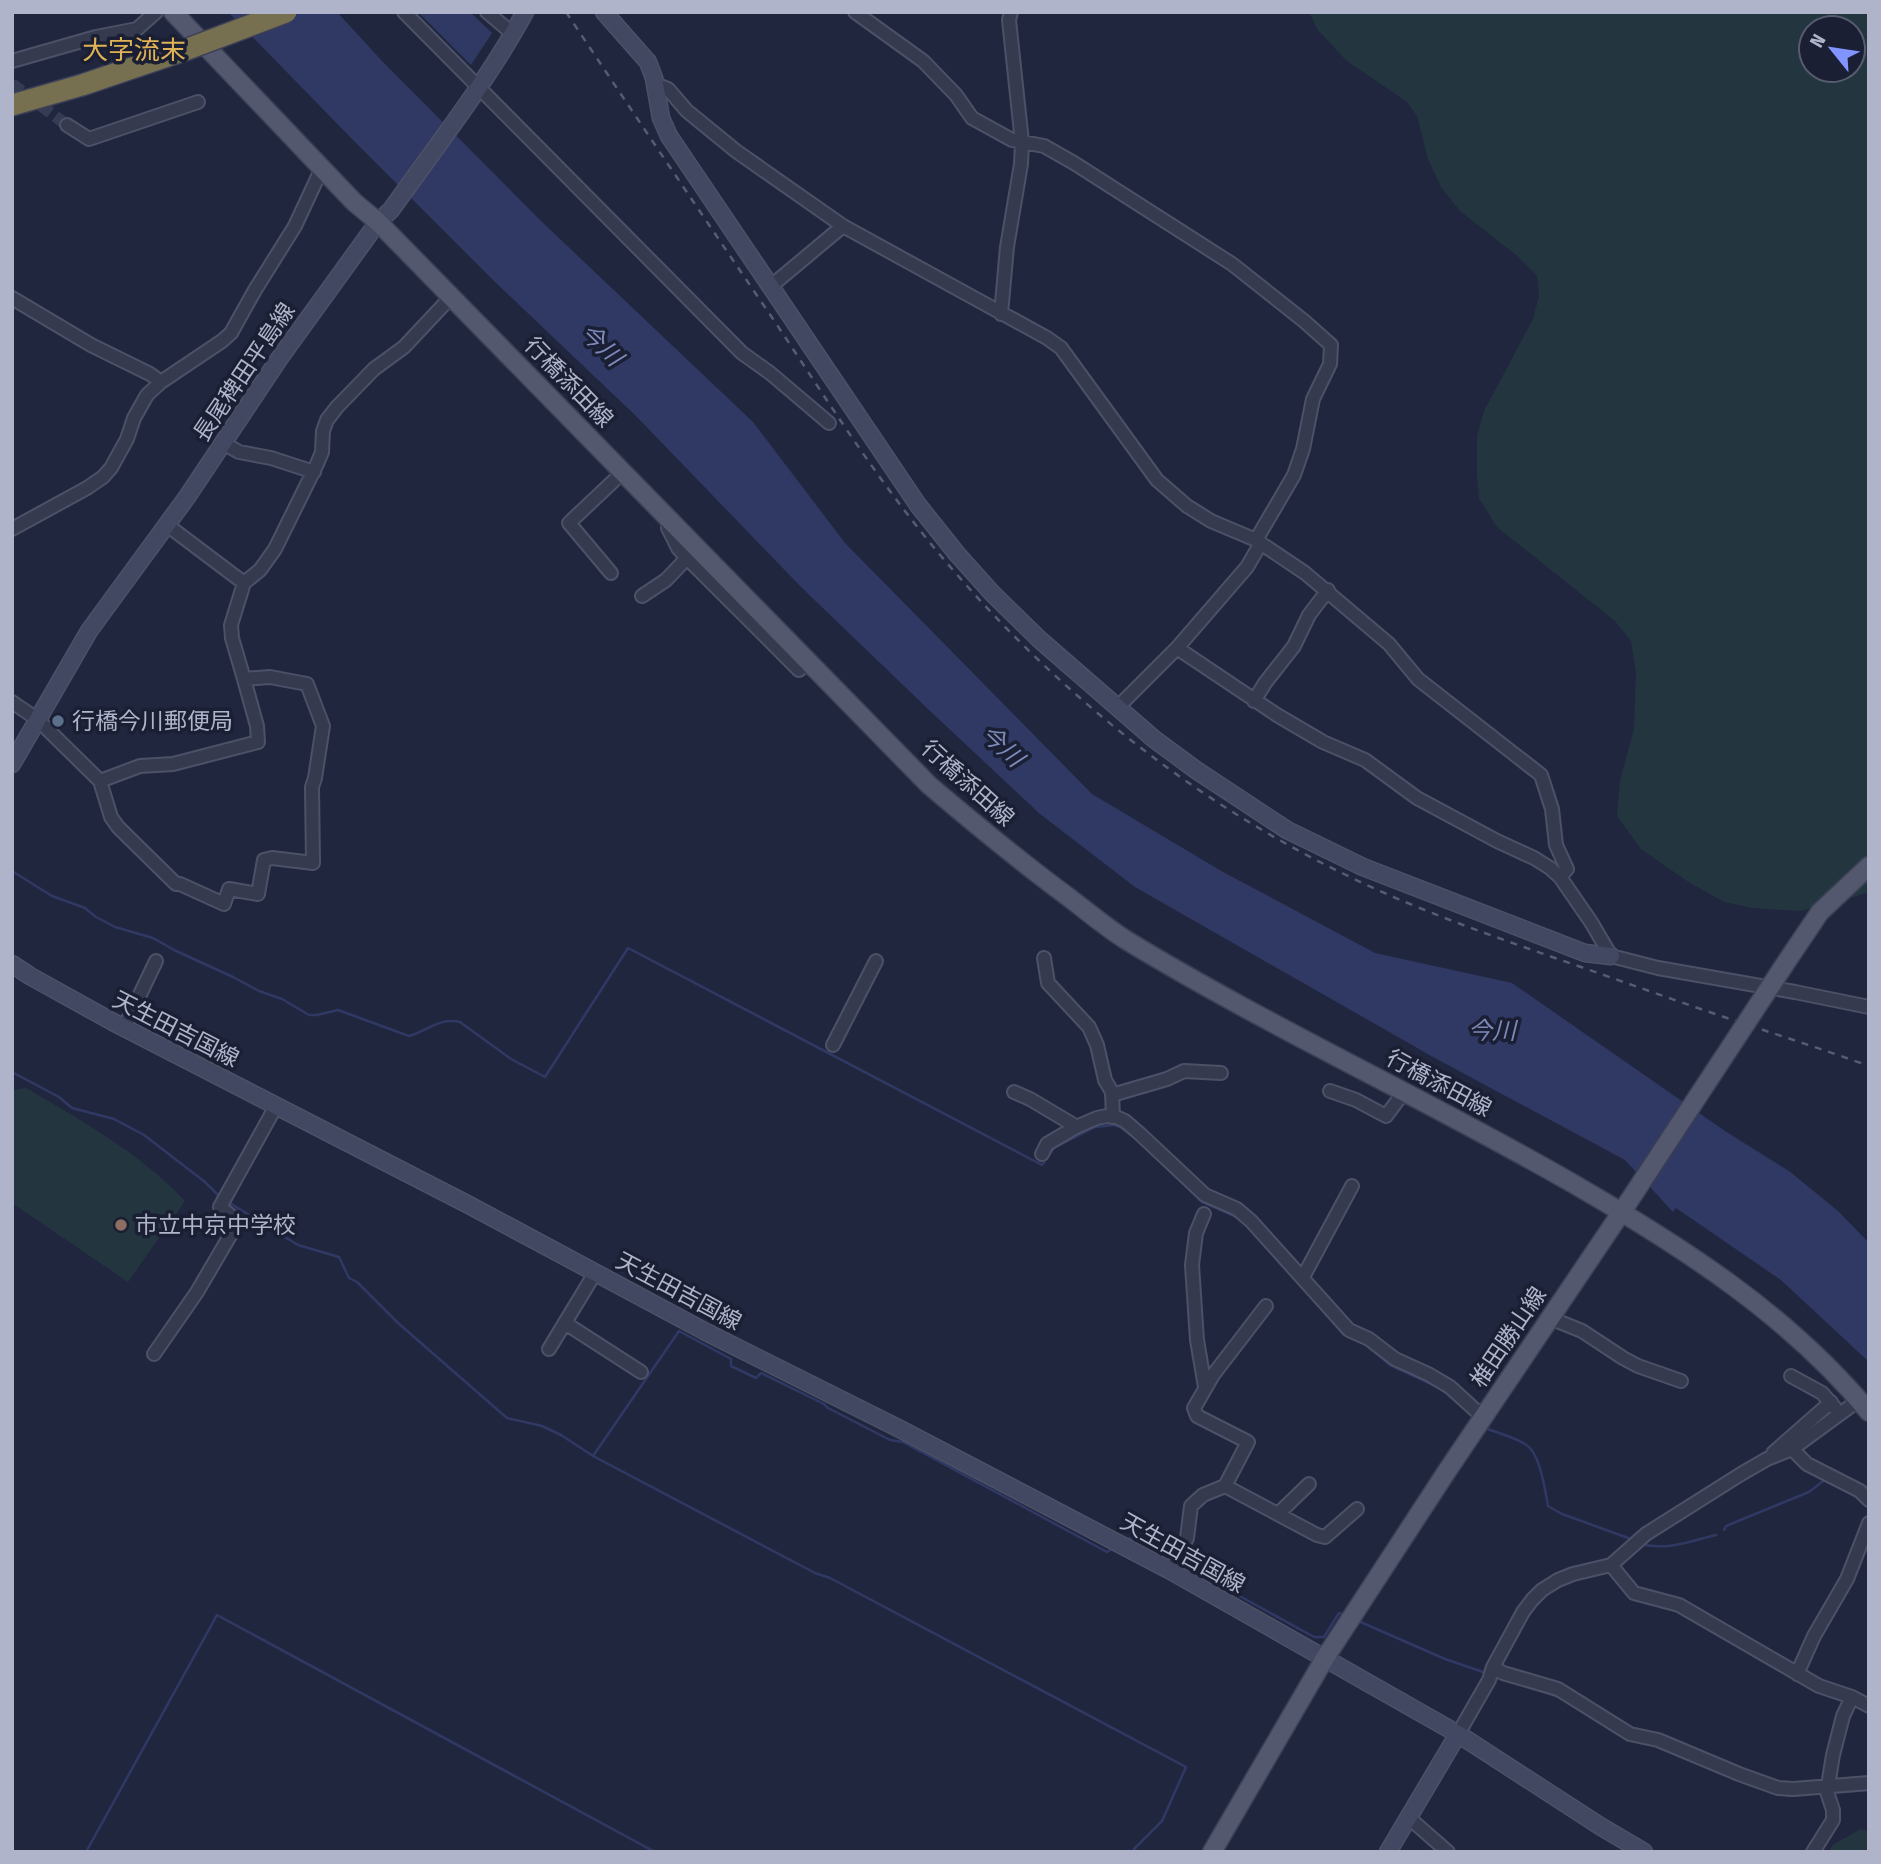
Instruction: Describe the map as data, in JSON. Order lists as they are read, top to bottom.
{
  "streets": {
    "main road": [
      "長尾稗田平島線",
      "行橋添田線",
      "天生田吉国線",
      "椎田勝山線"
    ]
  },
  "crossings": [
    ["長尾稗田平島線", "行橋添田線"],
    ["行橋添田線", "椎田勝山線"],
    ["天生田吉国線", "椎田勝山線"]
  ],
  "districts": ["大字流末"],
  "water": ["今川"],
  "places": ["行橋今川郵便局", "市立中京中学校"],
  "north": "top left"
}
